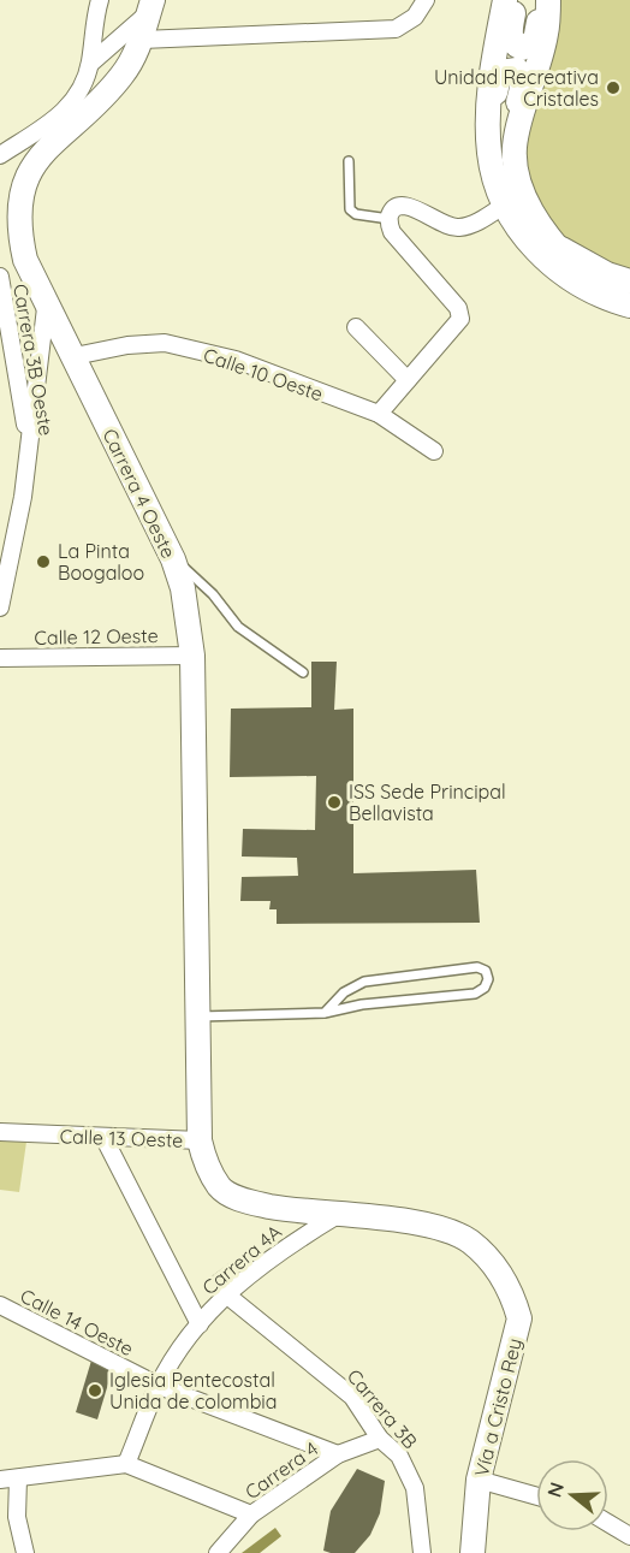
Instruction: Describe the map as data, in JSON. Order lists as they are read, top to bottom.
{
  "streets": {
    "street": [
      "Carrera 3B Oeste",
      "Calle 10 Oeste",
      "Carrera 4 Oeste",
      "Calle 12 Oeste",
      "Calle 13 Oeste",
      "Carrera 4A",
      "Calle 14 Oeste",
      "Vía a Cristo Rey",
      "Carrera 3B",
      "Carrera 4"
    ]
  },
  "crossings": [
    ["Carrera 4 Oeste", "Calle 12 Oeste"],
    ["Carrera 4 Oeste", "Calle 13 Oeste"],
    ["Calle 13 Oeste", "Carrera 4A"],
    ["Calle 13 Oeste", "Vía a Cristo Rey"],
    ["Carrera 4A", "Calle 14 Oeste"],
    ["Carrera 4A", "Vía a Cristo Rey"],
    ["Carrera 4A", "Carrera 3B"],
    ["Calle 14 Oeste", "Carrera 4"],
    ["Carrera 3B", "Carrera 4"]
  ],
  "places": [
    "Unidad Recreativa Cristales",
    "La Pinta Boogaloo",
    "ISS Sede Principal Bellavista",
    "Iglesia Pentecostal Unida de colombia"
  ],
  "north": "left"
}
